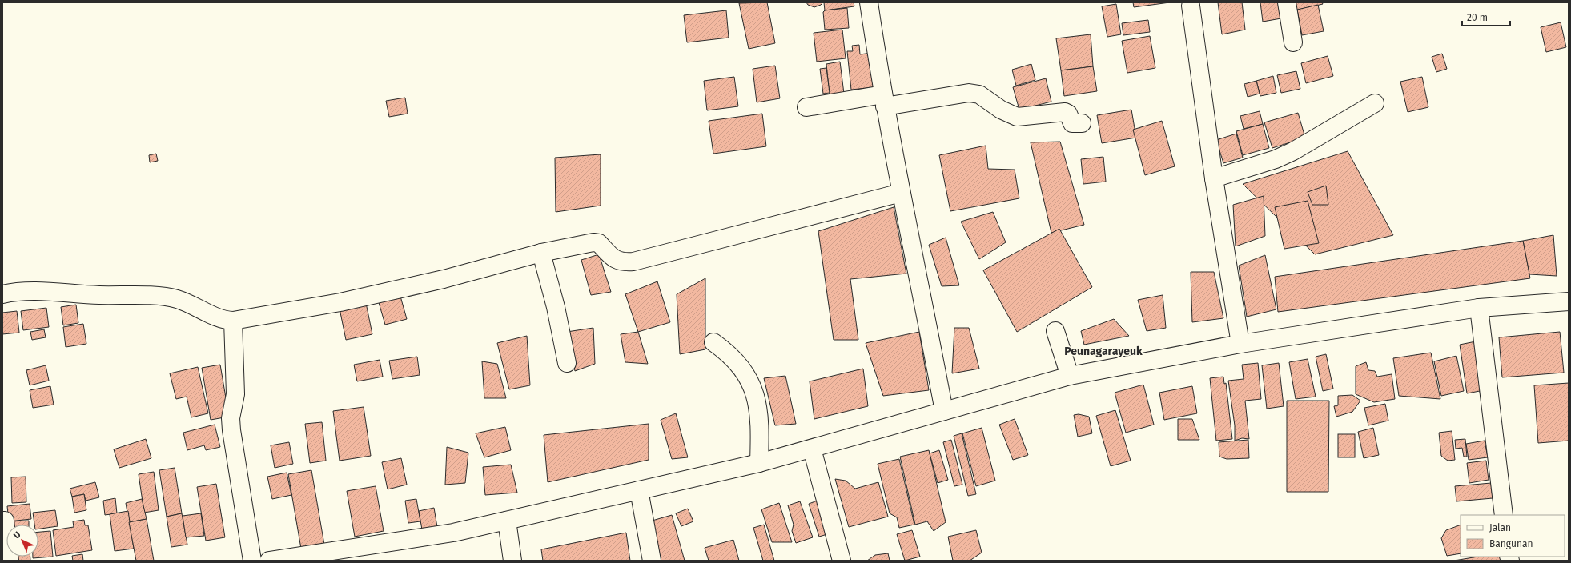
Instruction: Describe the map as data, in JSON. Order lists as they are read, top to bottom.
{
  "districts": ["Peunagarayeuk"],
  "legend": ["Jalan", "Bangunan"],
  "scale_bar": "20 m",
  "north": "top left"
}
